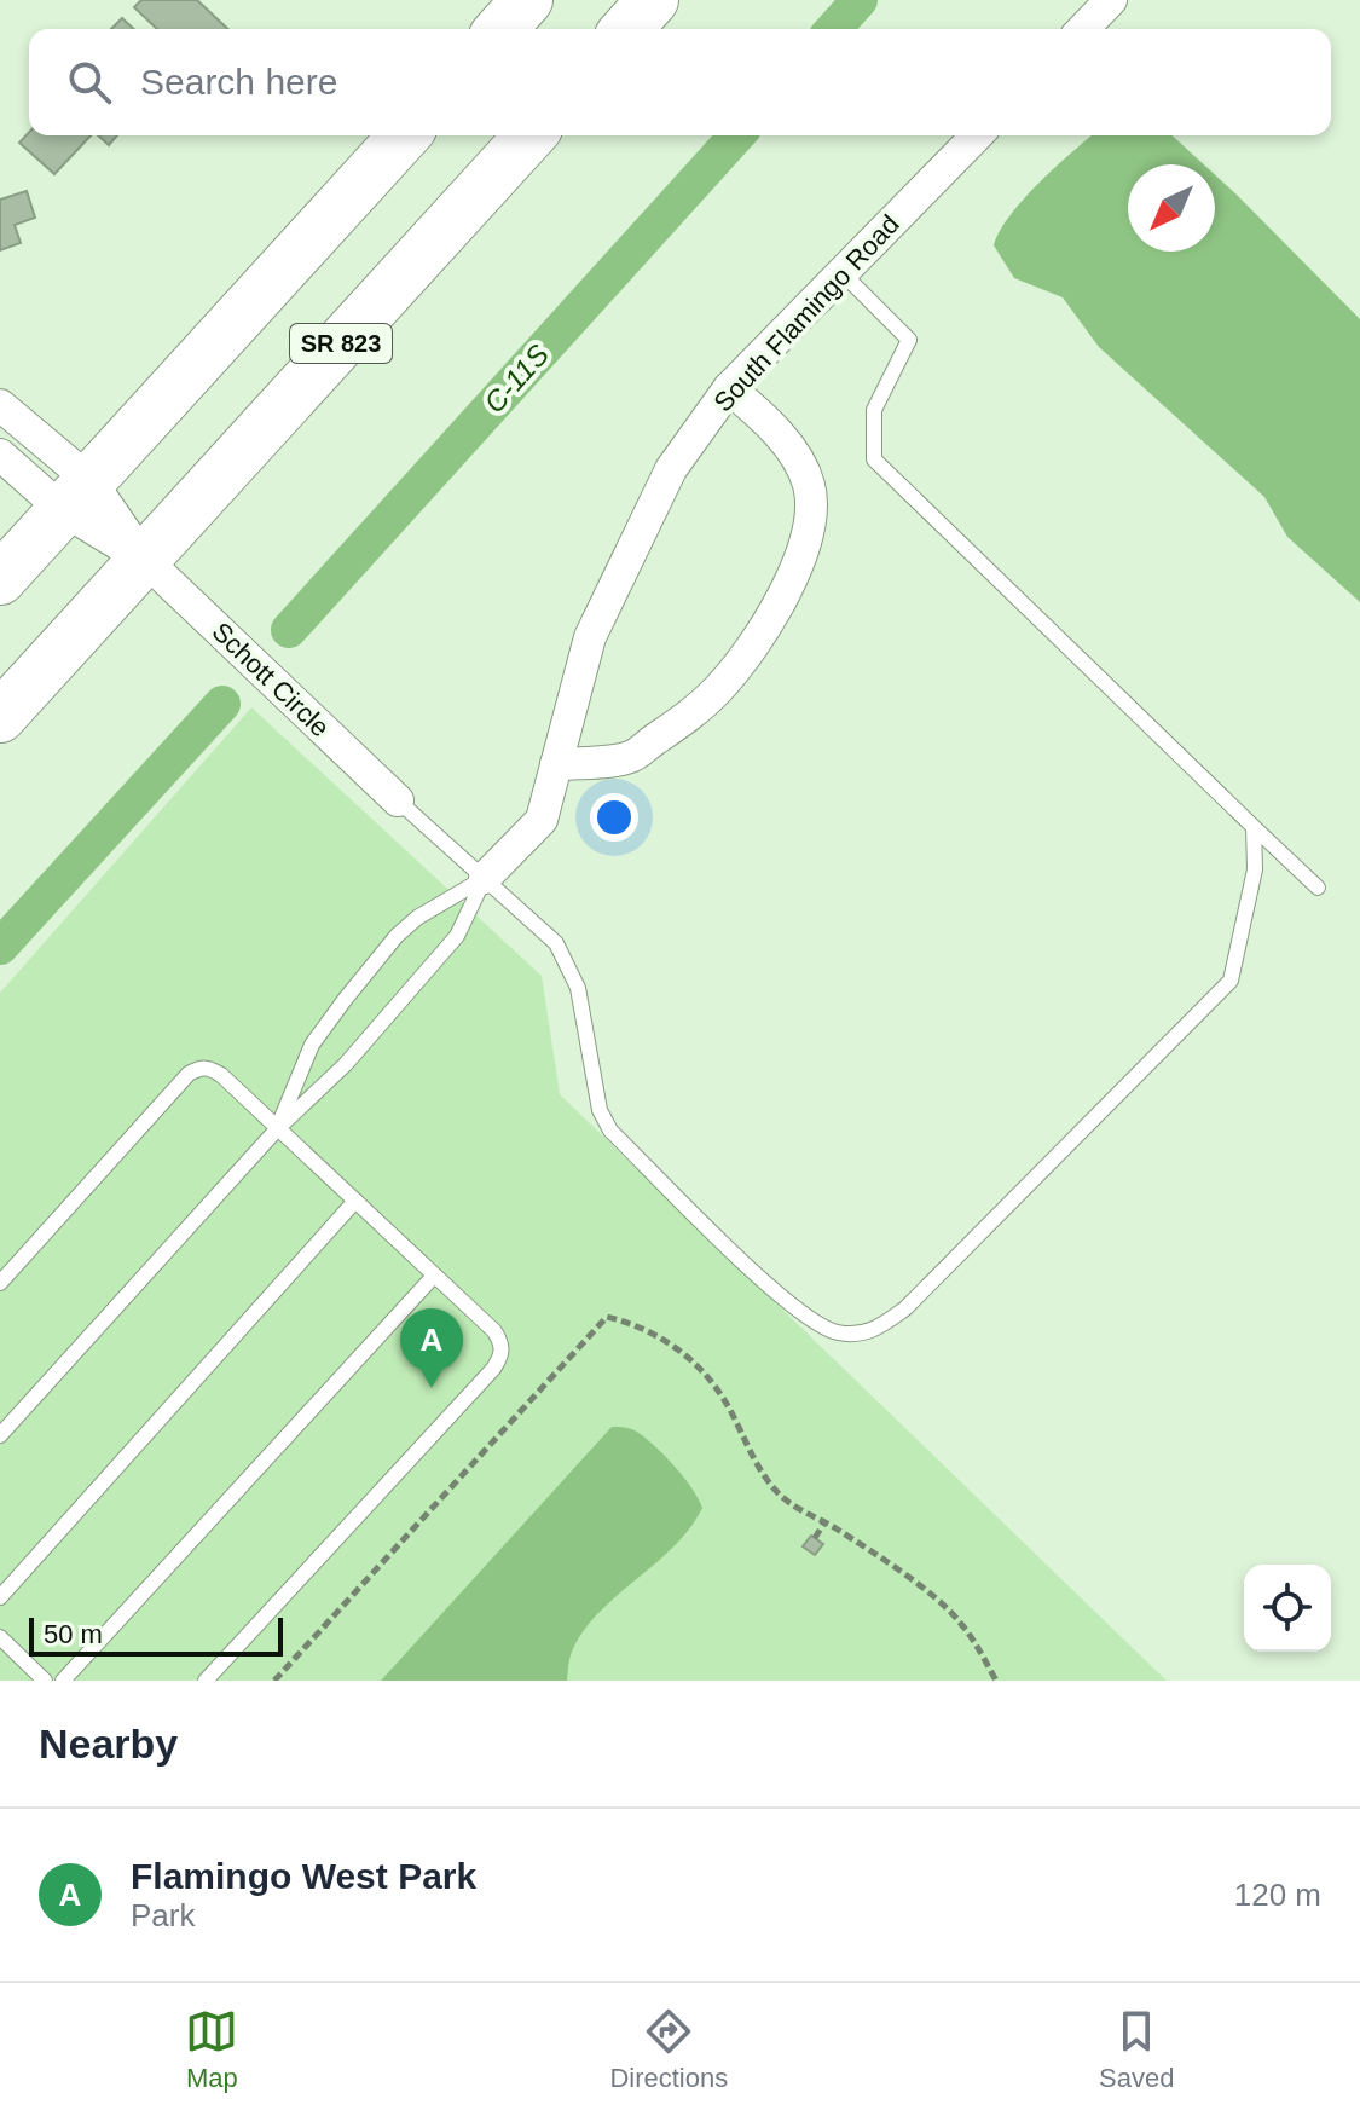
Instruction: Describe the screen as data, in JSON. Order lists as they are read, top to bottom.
{
  "streets": {
    "highway": ["SR 823"],
    "street": ["South Flamingo Road", "Schott Circle"]
  },
  "crossings": [
    ["SR 823", "Schott Circle"]
  ],
  "water": ["C-11S"],
  "scale_bar": "50 m",
  "north": "bottom left",
  "page": {
    "search": "Search here",
    "pins": "A",
    "scale": "50 m",
    "heading": "Nearby",
    "list": [
      {
        "mark": "A",
        "name": "Flamingo West Park",
        "note": "Park",
        "value": "120 m"
      }
    ],
    "nav": ["Map", "Directions", "Saved"]
  }
}
